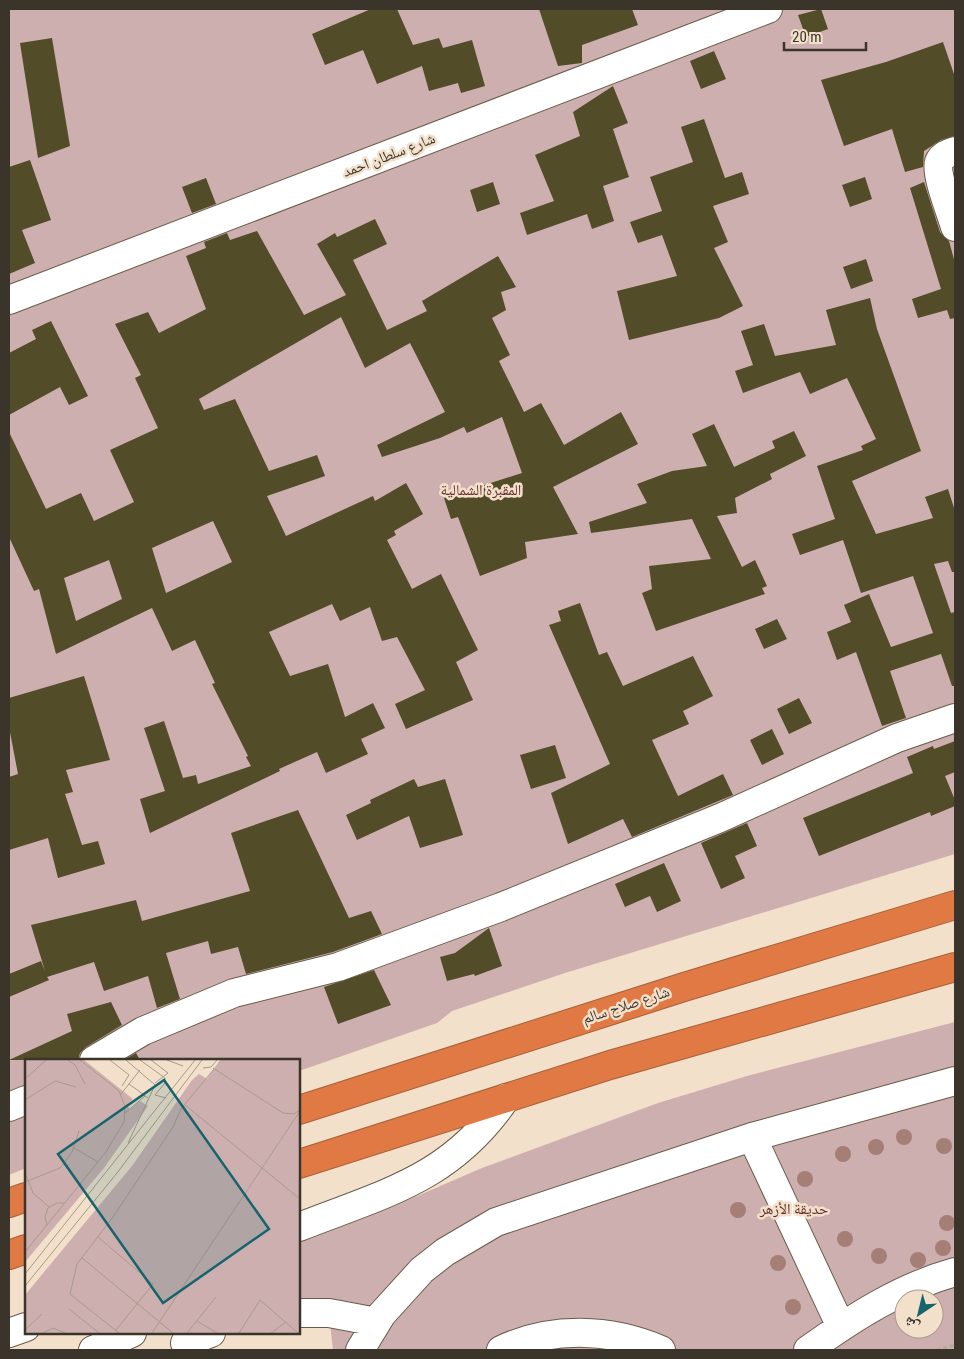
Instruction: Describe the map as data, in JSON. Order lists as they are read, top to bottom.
{
  "streets": {
    "highway": ["شارع صلاح سالم"],
    "street": ["شارع سلطان احمد"]
  },
  "parks": ["المقبرة الشمالية", "حديقة الأزهر"],
  "scale_bar": "20 m",
  "north": "bottom left"
}
